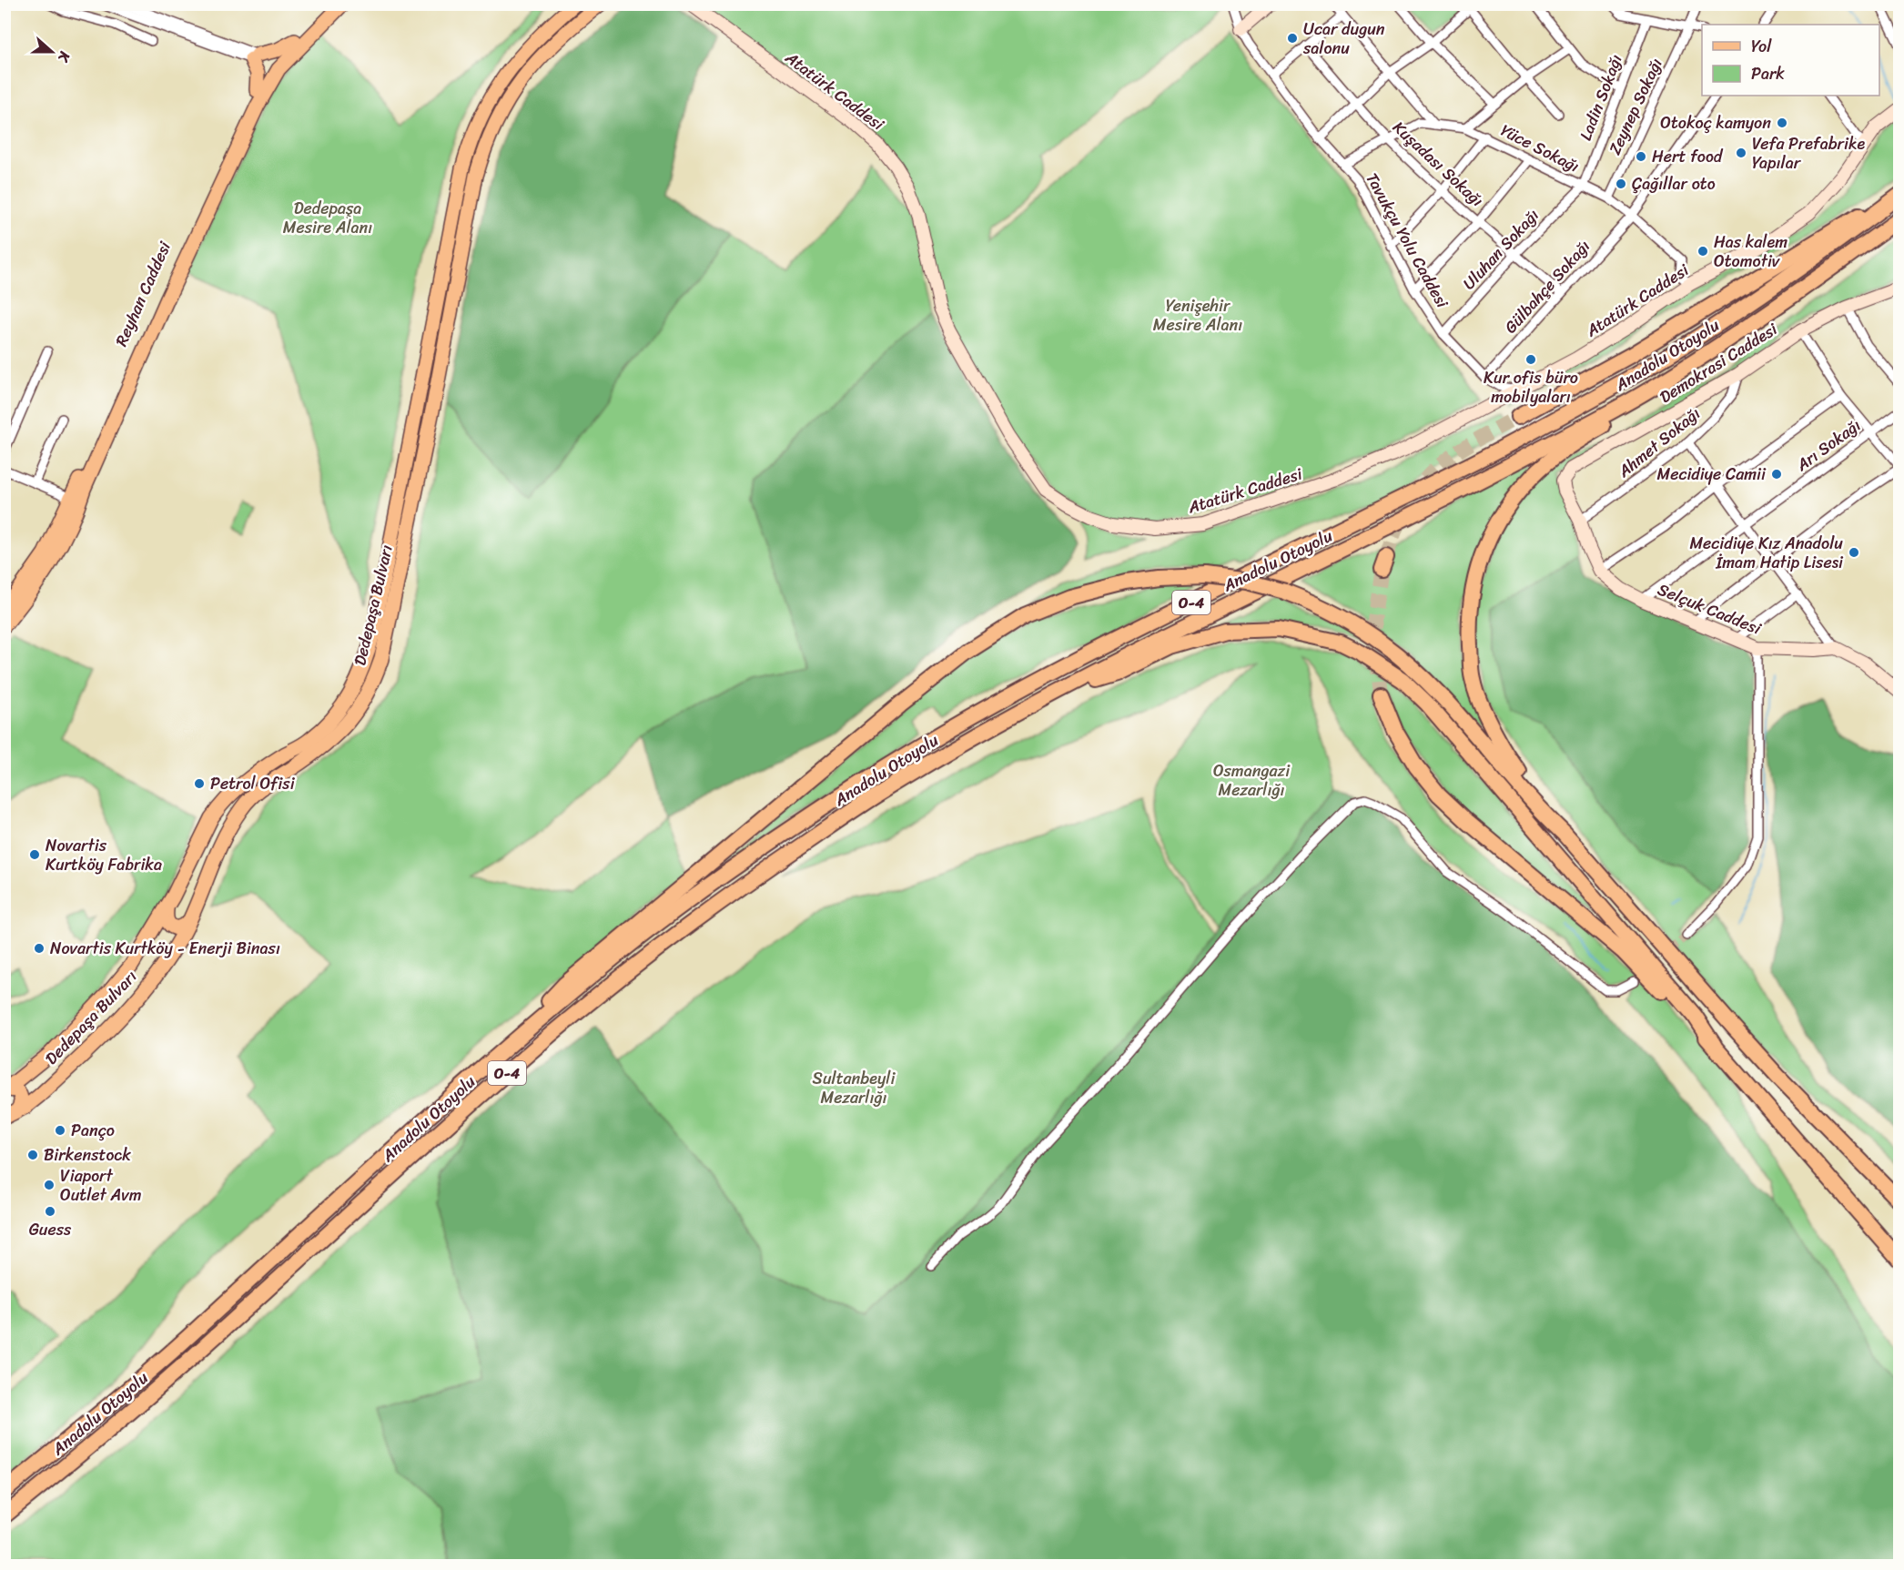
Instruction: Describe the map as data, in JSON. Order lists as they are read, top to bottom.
{
  "streets": {
    "highway": ["Anadolu Otoyolu", "O-4"],
    "main road": ["Reyhan Caddesi", "Dedepaşa Bulvarı"],
    "street": [
      "Atatürk Caddesi",
      "Ladin Sokağı",
      "Zeynep Sokağı",
      "Yüce Sokağı",
      "Kuşadası Sokağı",
      "Tavukçu Yolu Caddesi",
      "Uluhan Sokağı",
      "Gülbahçe Sokağı",
      "Demokrasi Caddesi",
      "Ahmet Sokağı",
      "Arı Sokağı",
      "Selçuk Caddesi"
    ]
  },
  "crossings": [
    ["Atatürk Caddesi", "Yüce Sokağı"],
    ["Atatürk Caddesi", "Tavukçu Yolu Caddesi"],
    ["Ladin Sokağı", "Yüce Sokağı"],
    ["Ladin Sokağı", "Uluhan Sokağı"],
    ["Zeynep Sokağı", "Yüce Sokağı"],
    ["Yüce Sokağı", "Kuşadası Sokağı"],
    ["Yüce Sokağı", "Tavukçu Yolu Caddesi"],
    ["Yüce Sokağı", "Uluhan Sokağı"],
    ["Yüce Sokağı", "Gülbahçe Sokağı"],
    ["Kuşadası Sokağı", "Uluhan Sokağı"],
    ["Kuşadası Sokağı", "Gülbahçe Sokağı"],
    ["Tavukçu Yolu Caddesi", "Uluhan Sokağı"],
    ["Tavukçu Yolu Caddesi", "Gülbahçe Sokağı"],
    ["Demokrasi Caddesi", "Ahmet Sokağı"],
    ["Demokrasi Caddesi", "Selçuk Caddesi"],
    ["Ahmet Sokağı", "Selçuk Caddesi"],
    ["Arı Sokağı", "Selçuk Caddesi"]
  ],
  "parks": [
    "Dedepaşa Mesire Alanı",
    "Yenişehir Mesire Alanı",
    "Osmangazi Mezarlığı",
    "Sultanbeyli Mezarlığı"
  ],
  "places": [
    "Ucar dugun salonu",
    "Otokoç kamyon",
    "Vefa Prefabrike Yapılar",
    "Hert food",
    "Çağıllar oto",
    "Has kalem Otomotiv",
    "Kur ofis büro mobilyaları",
    "Mecidiye Camii",
    "Mecidiye Kız Anadolu İmam Hatip Lisesi",
    "Petrol Ofisi",
    "Novartis Kurtköy Fabrika",
    "Novartis Kurtköy - Enerji Binası",
    "Panço",
    "Birkenstock",
    "Viaport Outlet Avm",
    "Guess"
  ],
  "legend": ["Yol", "Park"],
  "north": "right"
}
